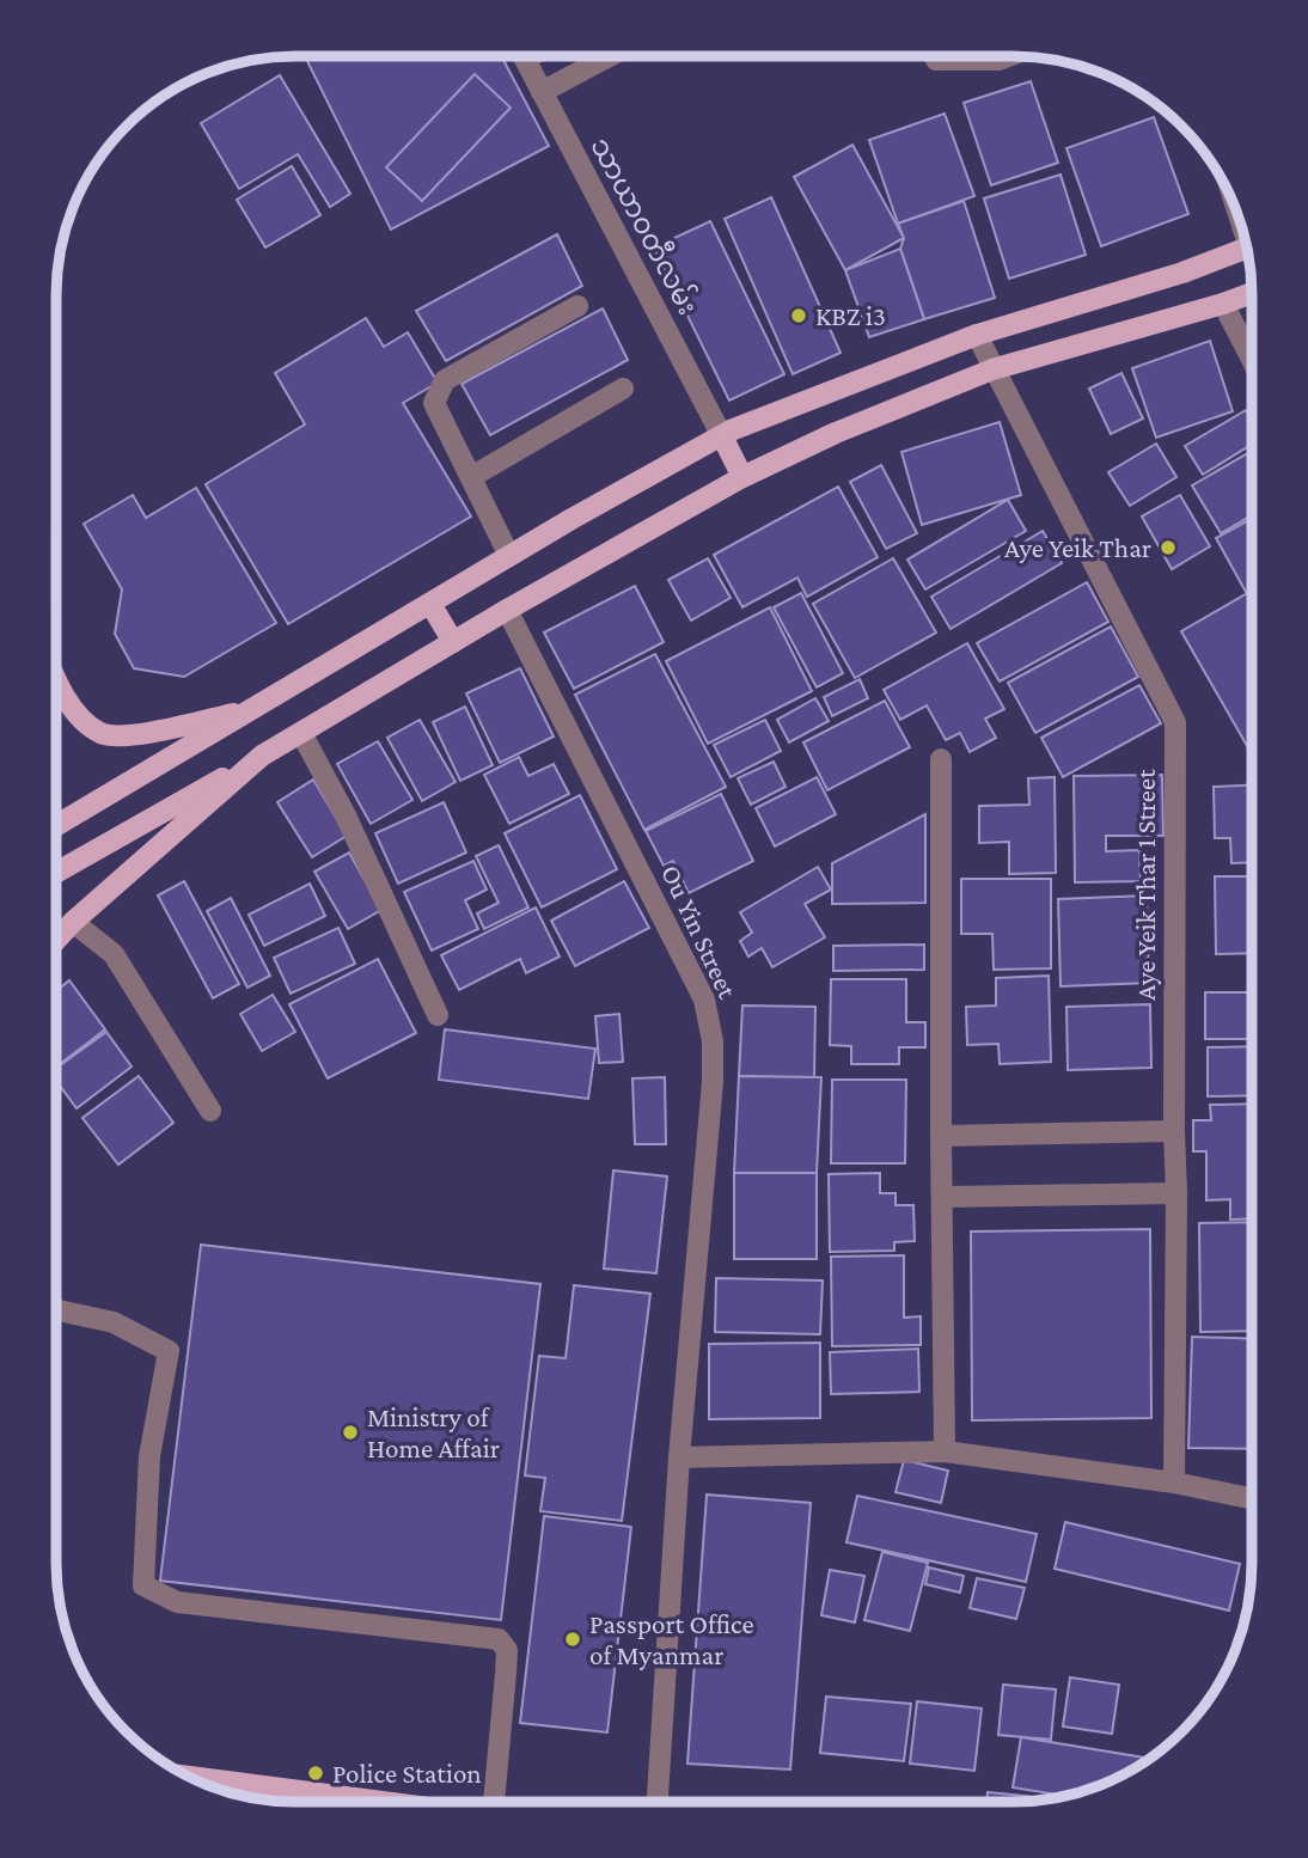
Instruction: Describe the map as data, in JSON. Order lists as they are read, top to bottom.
{
  "streets": {
    "street": ["သာယာဝတီလမ်း", "Aye Yeik Thar 1 Street", "Ou Yin Street"]
  },
  "places": [
    "KBZ i3",
    "Aye Yeik Thar",
    "Ministry of Home Affair",
    "Passport Office of Myanmar",
    "Police Station"
  ]
}
